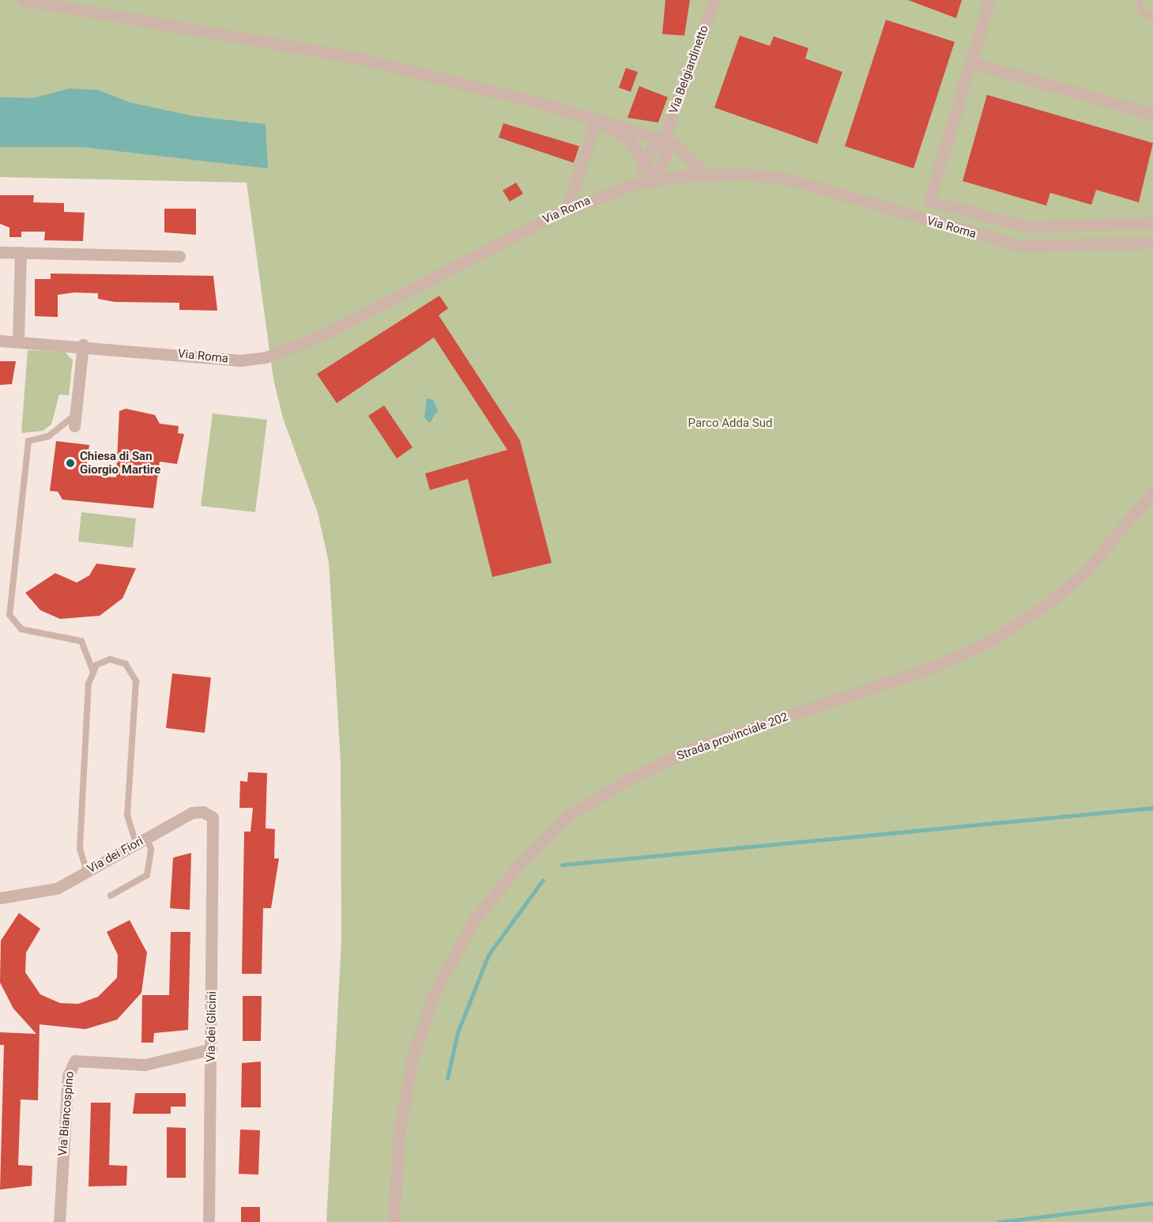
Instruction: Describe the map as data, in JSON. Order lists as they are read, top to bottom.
{
  "streets": {
    "street": [
      "Via Belgiardinetto",
      "Via Roma",
      "Strada provinciale 202",
      "Via dei Fiori",
      "Via dei Glicini",
      "Via Biancospino"
    ]
  },
  "crossings": [
    ["Via dei Fiori", "Via dei Glicini"],
    ["Via dei Glicini", "Via Biancospino"]
  ],
  "parks": ["Parco Adda Sud"],
  "places": ["Chiesa di San Giorgio Martire"]
}
